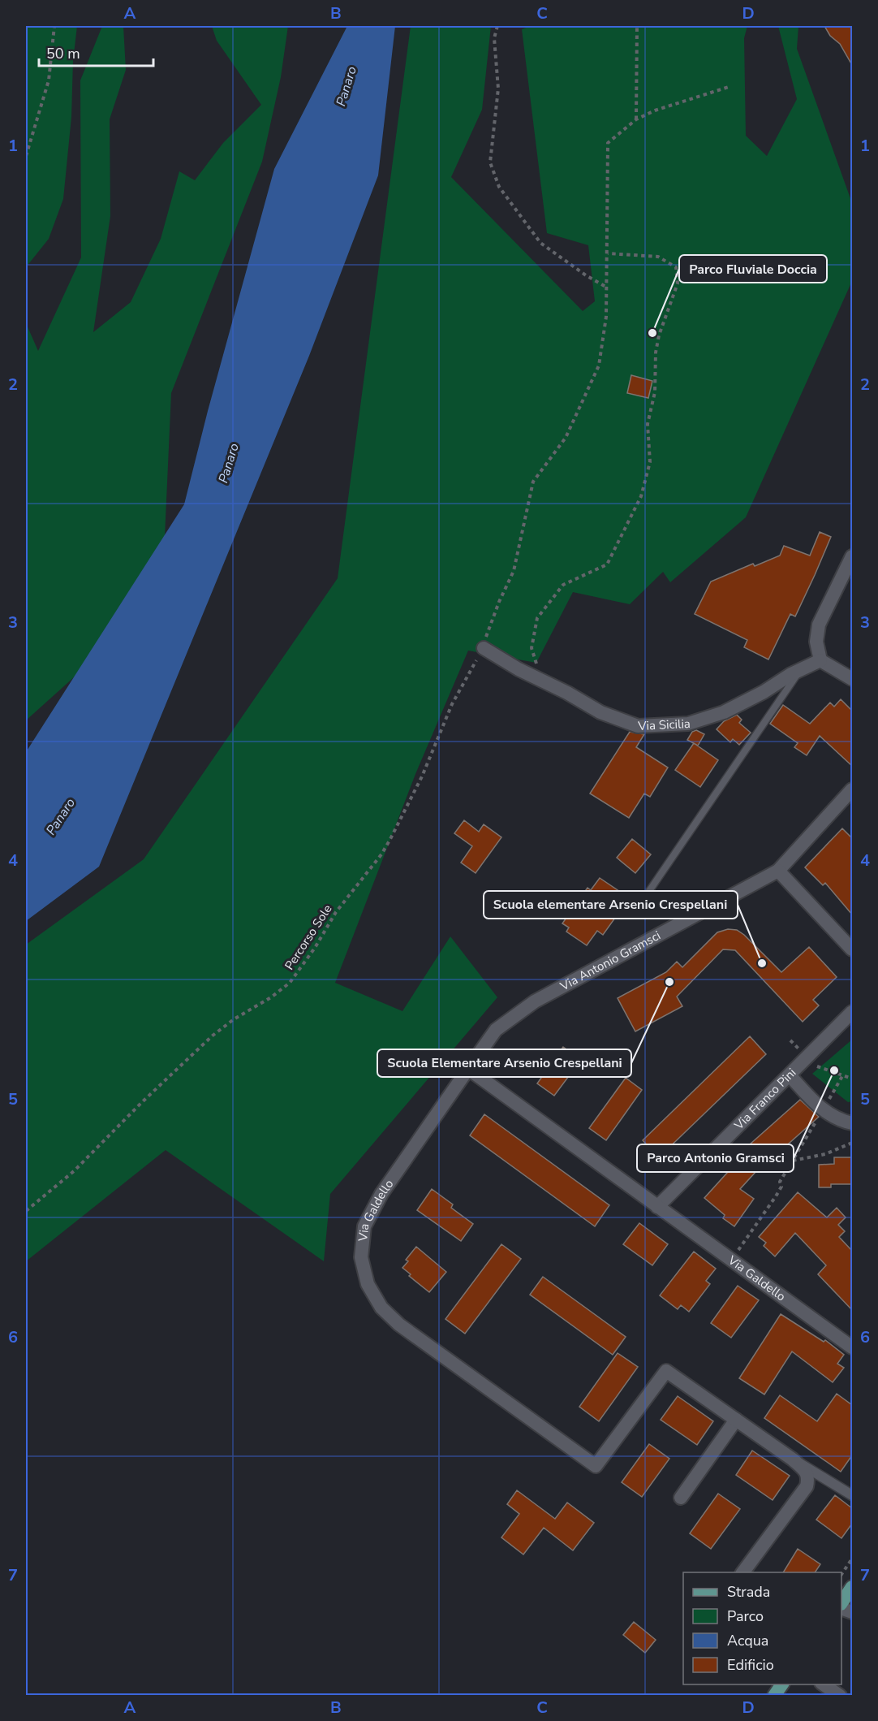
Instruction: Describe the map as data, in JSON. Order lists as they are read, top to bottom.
{
  "streets": {
    "street": [
      "Via Sicilia",
      "Via Antonio Gramsci",
      "Via Franco Pini",
      "Via Galdello"
    ],
    "path": ["Percorso Sole"]
  },
  "crossings": [
    ["Via Sicilia", "Percorso Sole"],
    ["Via Antonio Gramsci", "Via Galdello"],
    ["Via Franco Pini", "Via Galdello"]
  ],
  "water": ["Panaro"],
  "places": [
    "Parco Fluviale Doccia",
    "Scuola elementare Arsenio Crespellani",
    "Scuola Elementare Arsenio Crespellani",
    "Parco Antonio Gramsci"
  ],
  "legend": [
    "Strada",
    "Parco",
    "Acqua",
    "Edificio"
  ],
  "scale_bar": "50 m",
  "grid": {
    "columns": [
      "A",
      "B",
      "C",
      "D"
    ],
    "rows": [
      "1",
      "2",
      "3",
      "4",
      "5",
      "6",
      "7"
    ]
  }
}
